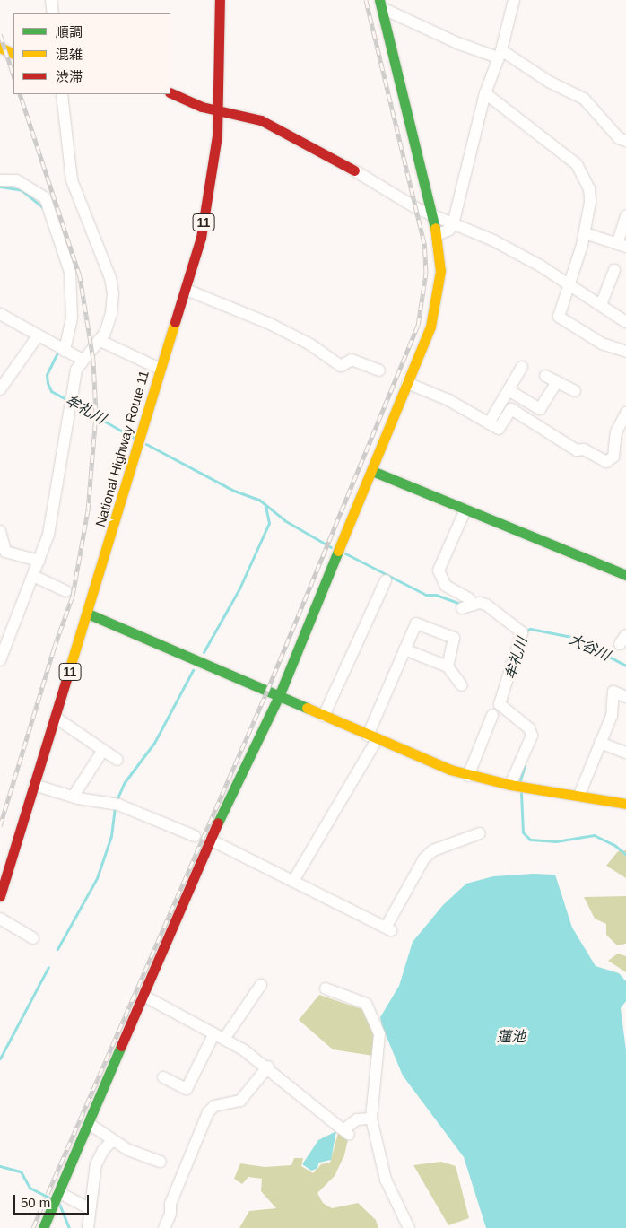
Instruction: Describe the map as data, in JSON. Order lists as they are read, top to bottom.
{
  "streets": {
    "main road": ["11", "National Highway Route 11"]
  },
  "water": ["牟礼川", "大谷川", "蓮池"],
  "legend": ["順調", "混雑", "渋滞"],
  "scale_bar": "50 m"
}
